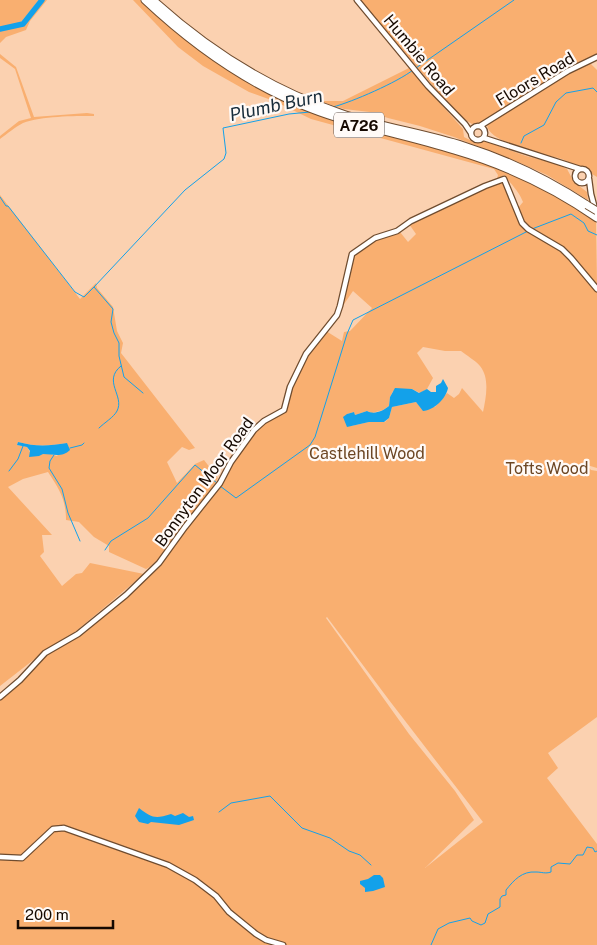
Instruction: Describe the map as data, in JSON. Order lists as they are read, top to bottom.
{
  "streets": {
    "highway": ["A726"],
    "street": ["Humbie Road", "Floors Road", "Bonnyton Moor Road"]
  },
  "water": ["Plumb Burn"],
  "parks": ["Castlehill Wood", "Tofts Wood"],
  "scale_bar": "200 m"
}
